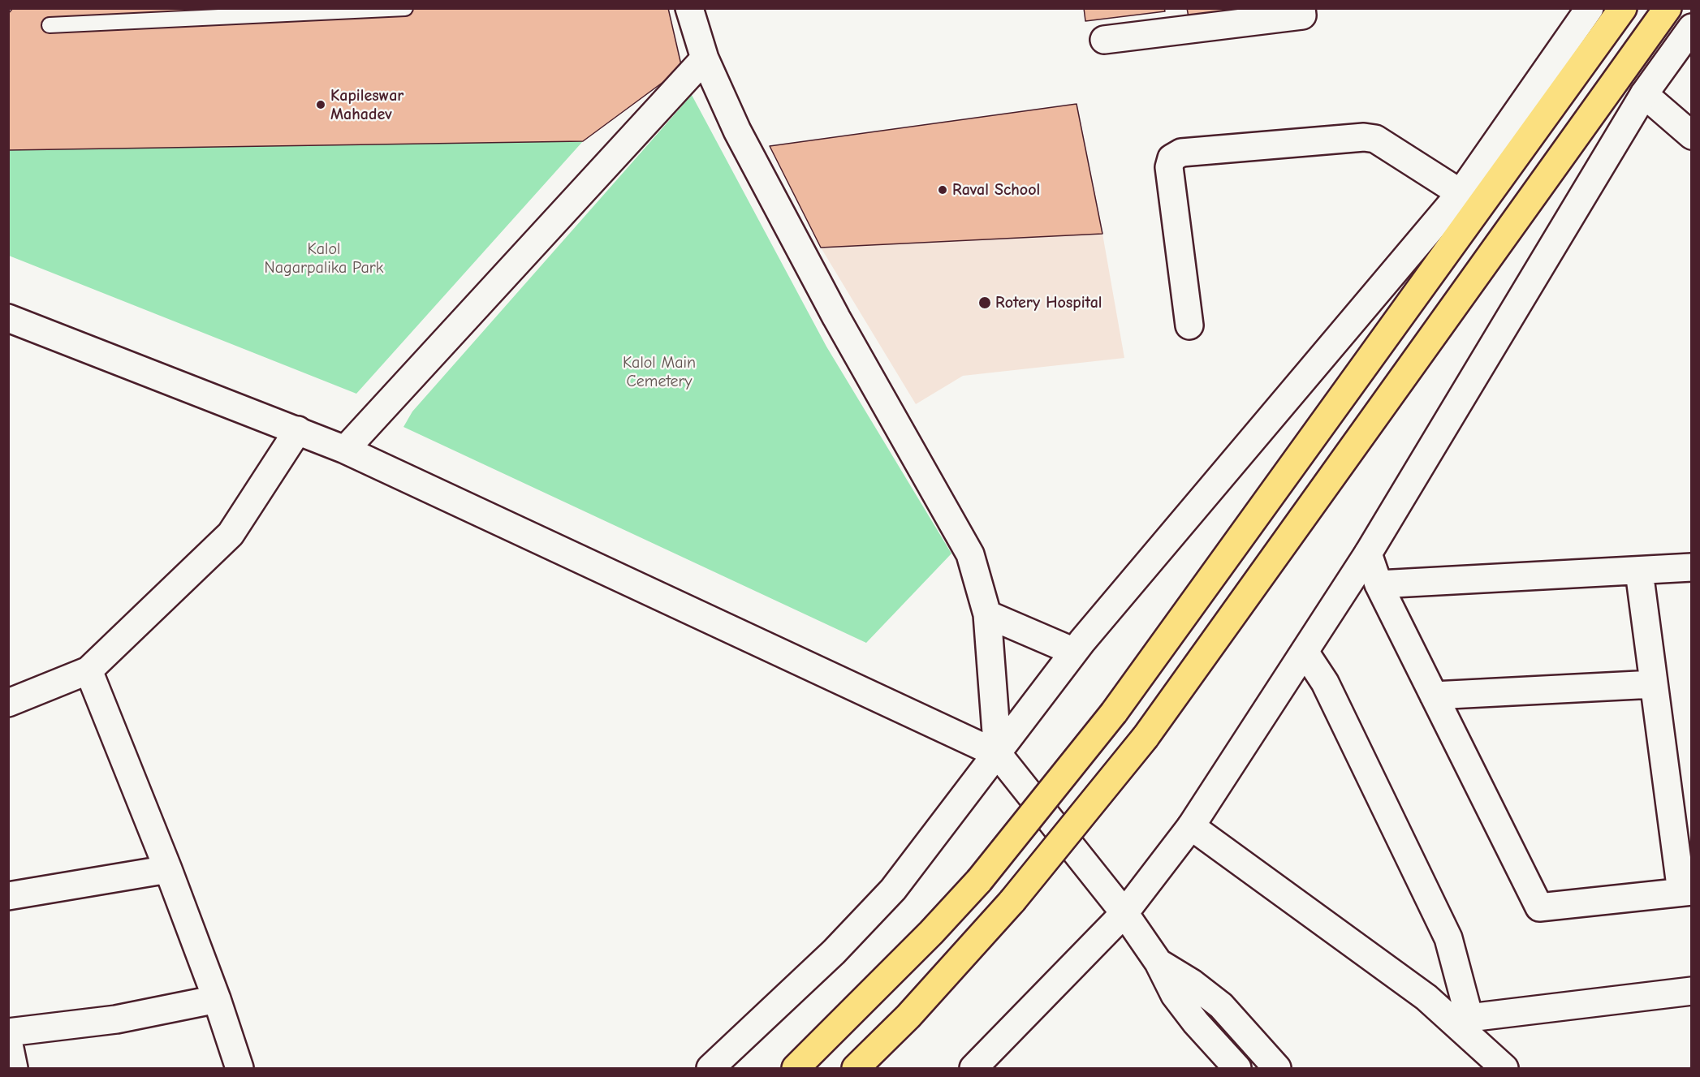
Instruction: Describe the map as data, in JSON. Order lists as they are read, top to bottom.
{
  "parks": ["Kalol Nagarpalika Park", "Kalol Main Cemetery"],
  "places": ["Kapileswar Mahadev", "Raval School", "Rotery Hospital"]
}
